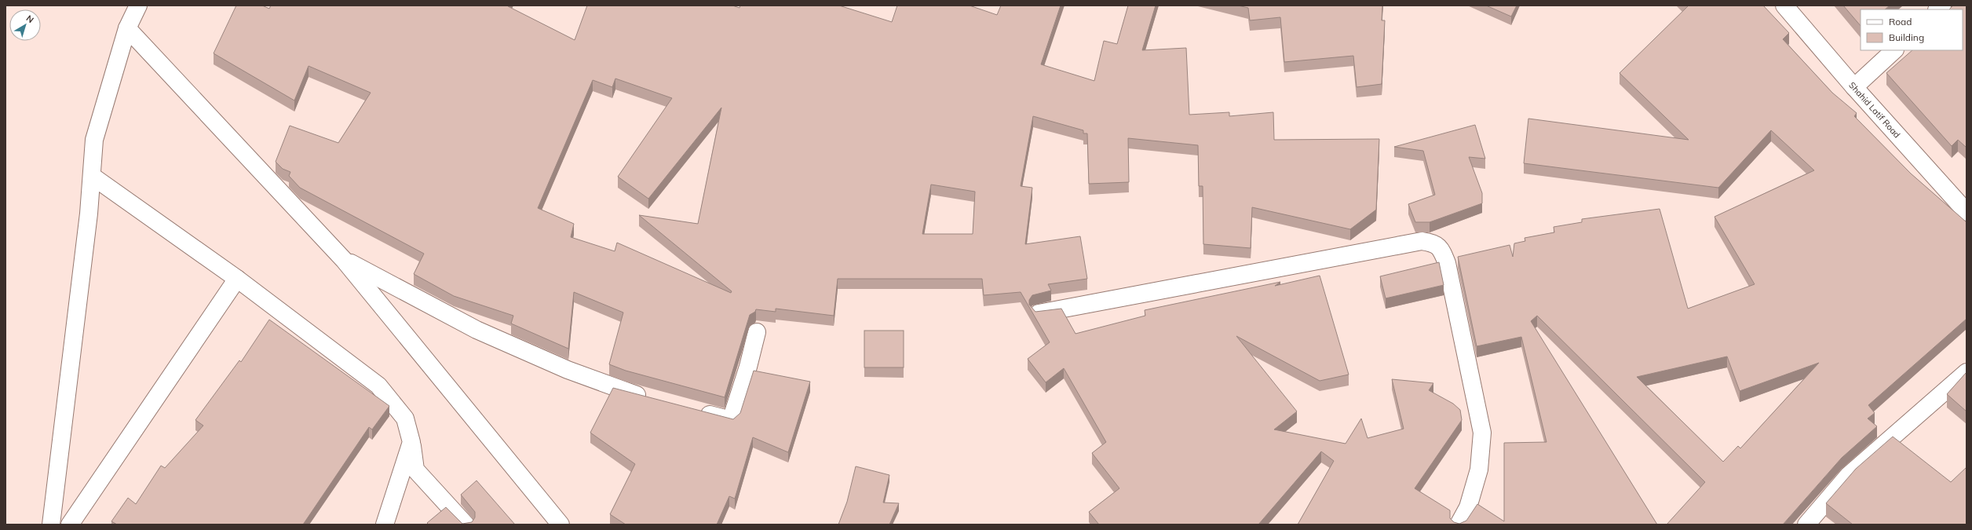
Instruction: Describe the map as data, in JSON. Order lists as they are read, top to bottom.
{
  "streets": {
    "street": ["Shahid Latif Road"]
  },
  "legend": ["Road", "Building"],
  "north": "top right"
}
